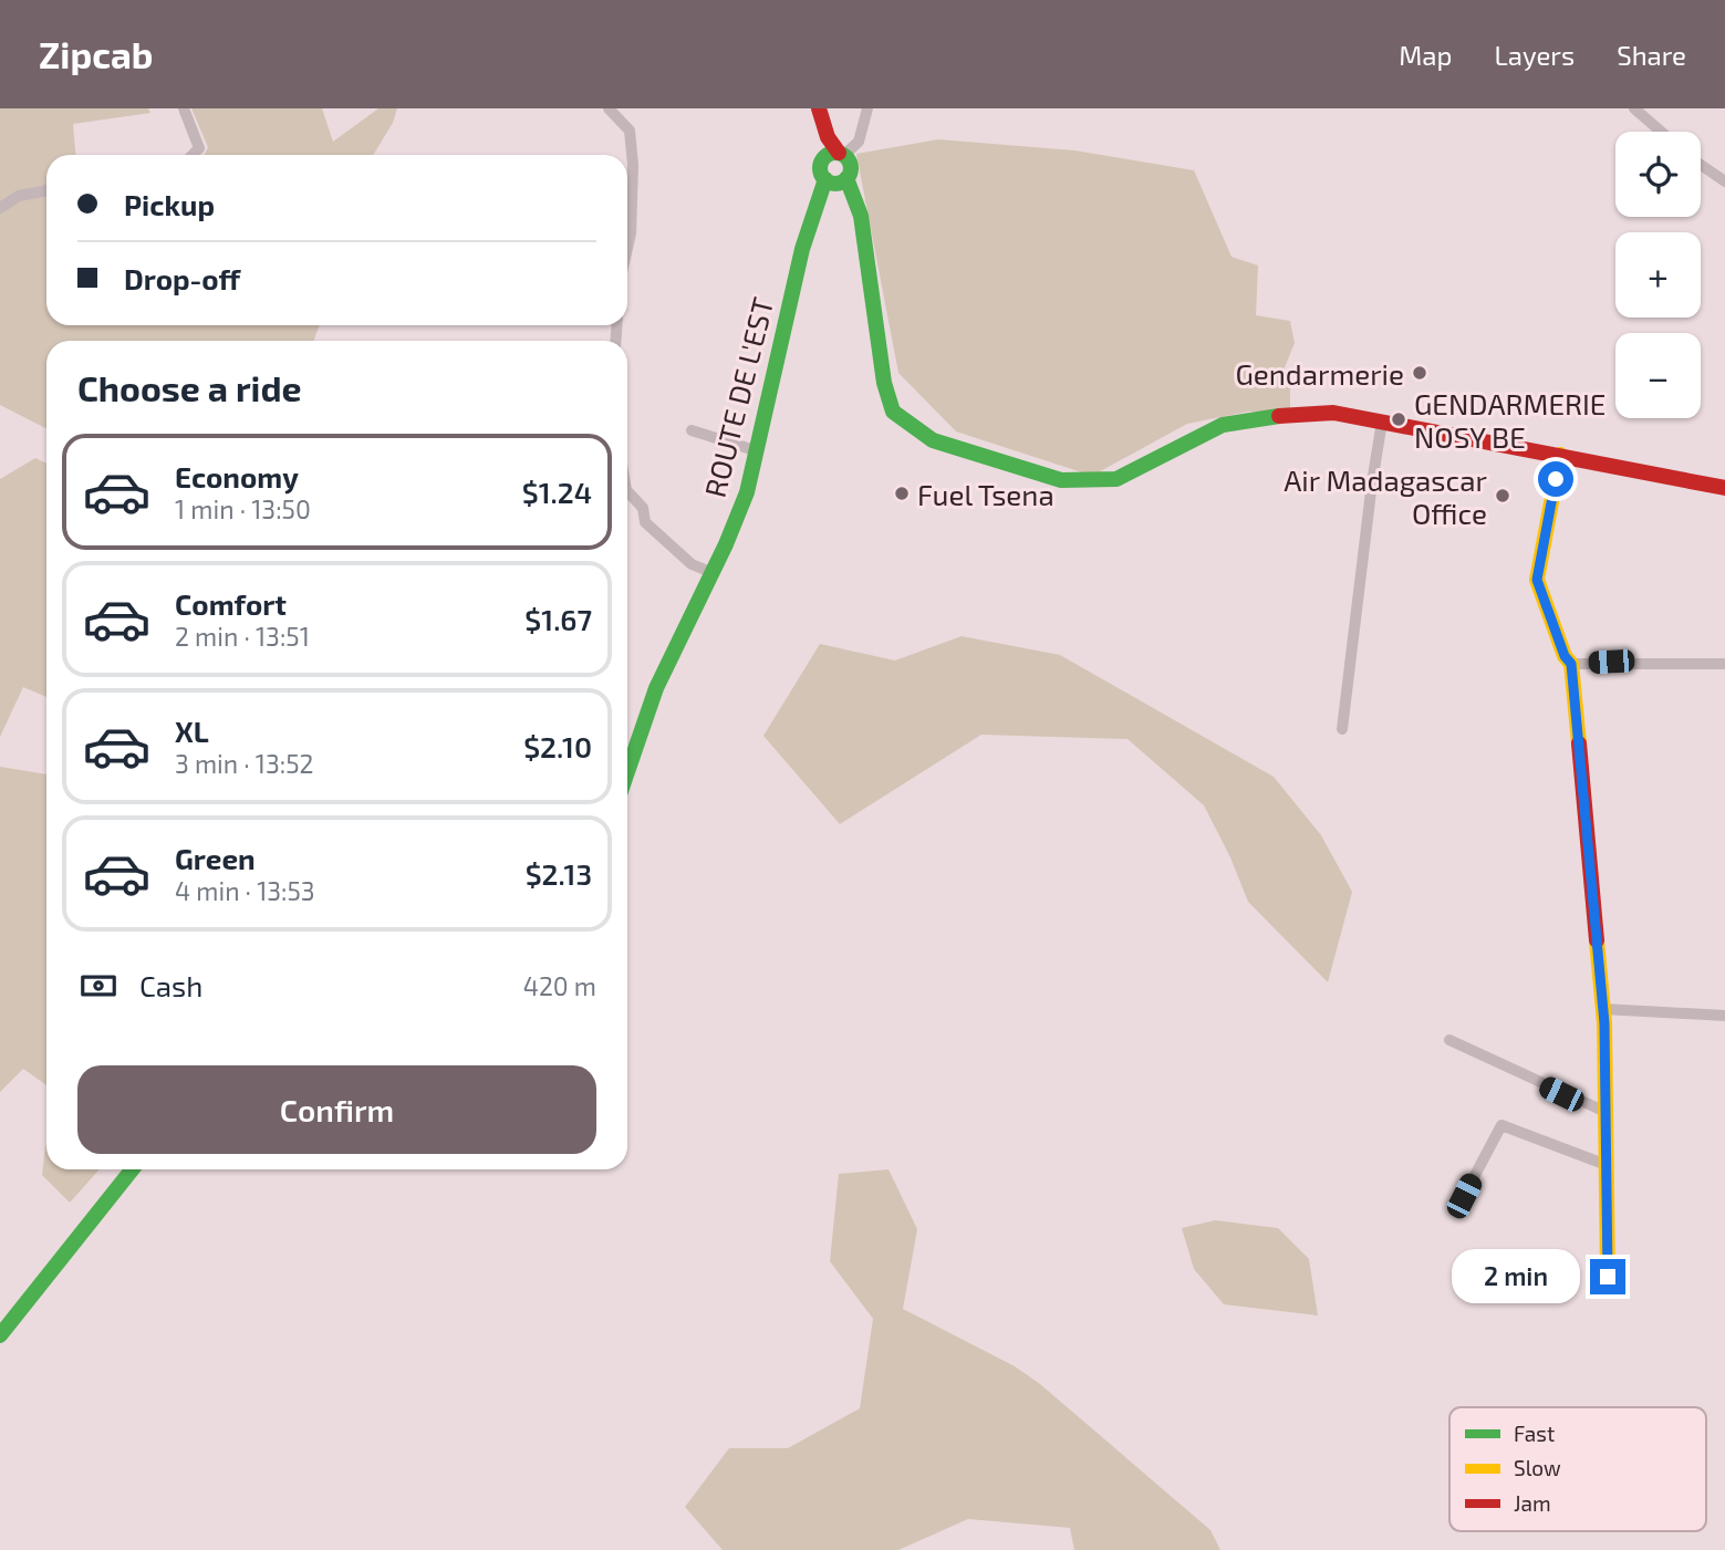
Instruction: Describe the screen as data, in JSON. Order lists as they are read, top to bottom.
{
  "streets": {
    "main road": ["ROUTE DE L'EST"]
  },
  "places": [
    "Gendarmerie",
    "GENDARMERIE NOSY BE",
    "Fuel Tsena",
    "Air Madagascar Office"
  ],
  "legend": ["Fast", "Slow", "Jam"],
  "page": {
    "header": "Zipcab",
    "nav": ["Map", "Layers", "Share"],
    "map_buttons": ["+", "−"],
    "banner": ["Pickup", "Drop-off"],
    "heading": "Choose a ride",
    "list": [
      {
        "name": "Economy",
        "note": "1 min · 13:50",
        "value": "$1.24"
      },
      {
        "name": "Comfort",
        "note": "2 min · 13:51",
        "value": "$1.67"
      },
      {
        "name": "XL",
        "note": "3 min · 13:52",
        "value": "$2.10"
      },
      {
        "name": "Green",
        "note": "4 min · 13:53",
        "value": "$2.13"
      }
    ],
    "pay": ["Cash", "420 m"],
    "buttons": "Confirm",
    "bubble": "2 min"
  }
}
